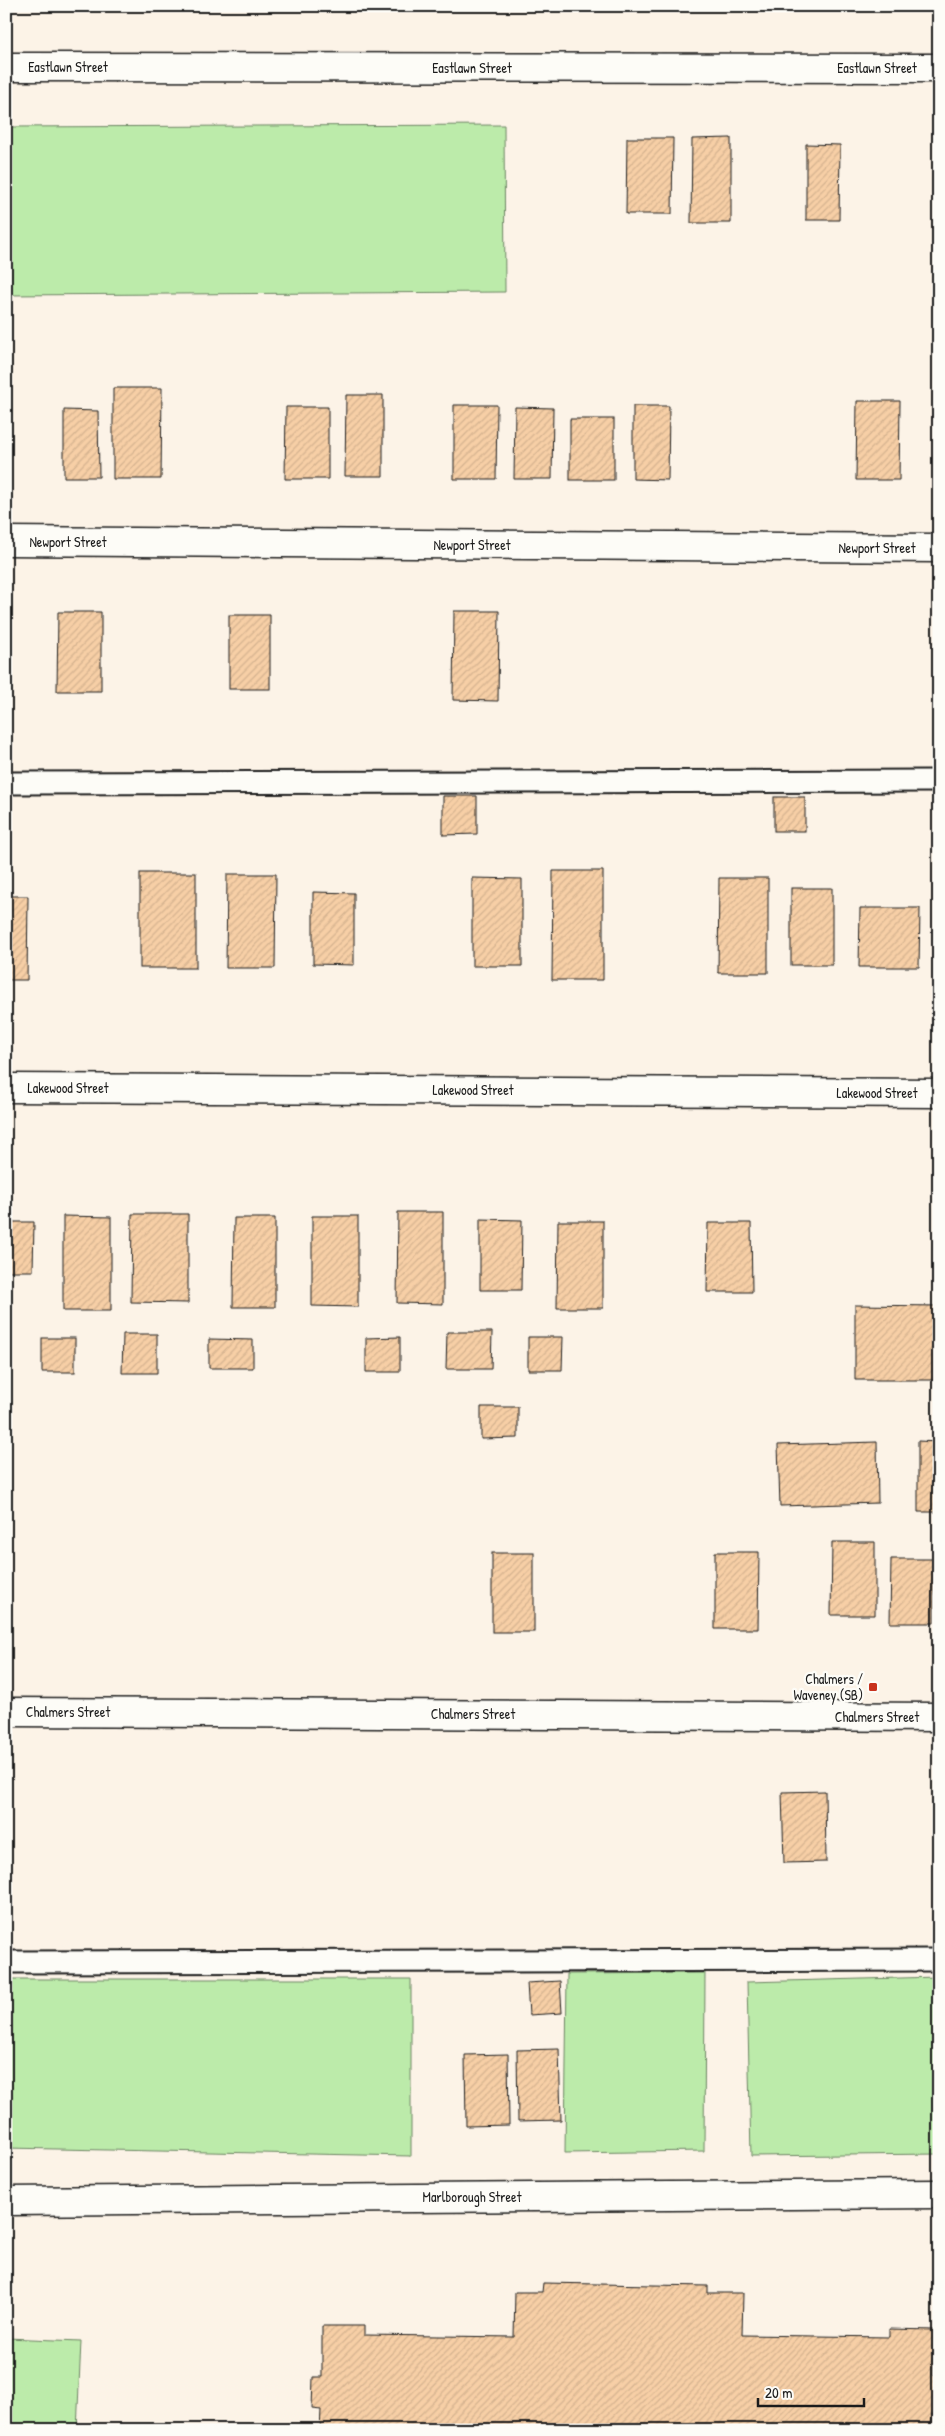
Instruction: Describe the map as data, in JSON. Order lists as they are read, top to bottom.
{
  "streets": {
    "street": [
      "Eastlawn Street",
      "Newport Street",
      "Lakewood Street",
      "Chalmers Street",
      "Marlborough Street"
    ]
  },
  "places": {
    "transit": ["Chalmers / Waveney (SB)"]
  },
  "scale_bar": "20 m"
}
